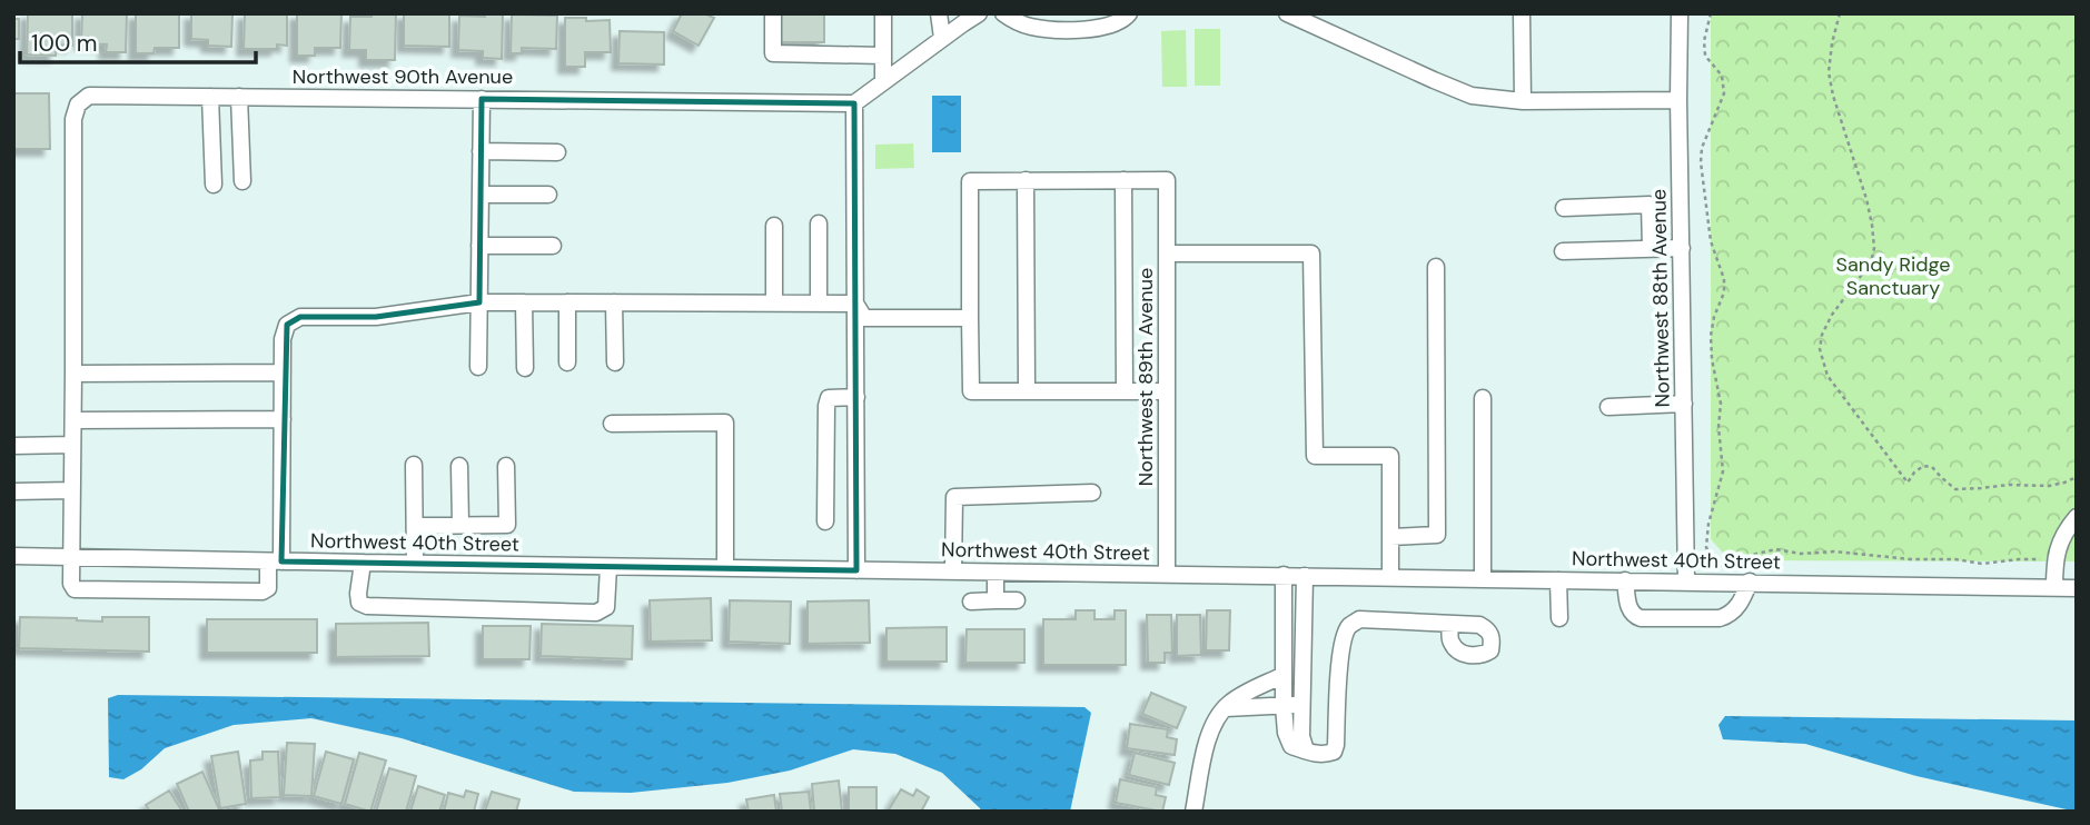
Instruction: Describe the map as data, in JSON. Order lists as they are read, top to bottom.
{
  "streets": {
    "street": [
      "Northwest 90th Avenue",
      "Northwest 88th Avenue",
      "Northwest 89th Avenue",
      "Northwest 40th Street"
    ]
  },
  "crossings": [
    ["Northwest 90th Avenue", "Northwest 40th Street"],
    ["Northwest 88th Avenue", "Northwest 40th Street"],
    ["Northwest 89th Avenue", "Northwest 40th Street"]
  ],
  "parks": ["Sandy Ridge Sanctuary"],
  "scale_bar": "100 m"
}
